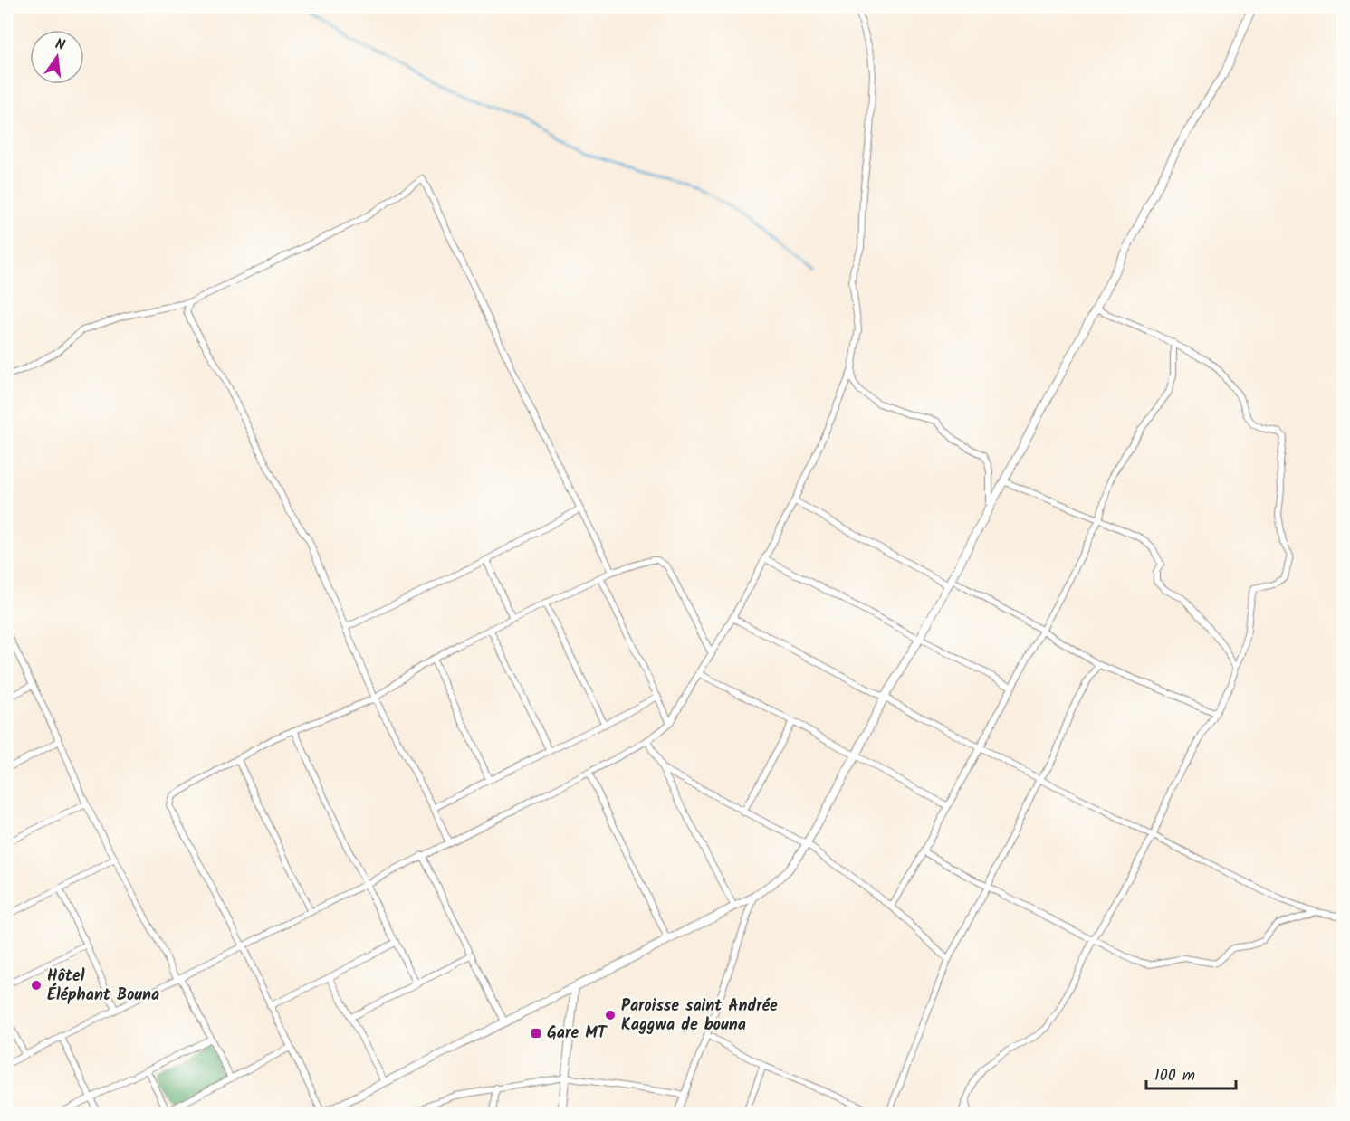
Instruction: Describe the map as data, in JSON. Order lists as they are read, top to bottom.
{
  "places": {
    "other": ["Hôtel Éléphant Bouna", "Paroisse saint Andrée Kaggwa de bouna"],
    "transit": ["Gare MT"]
  },
  "scale_bar": "100 m",
  "north": "top"
}
